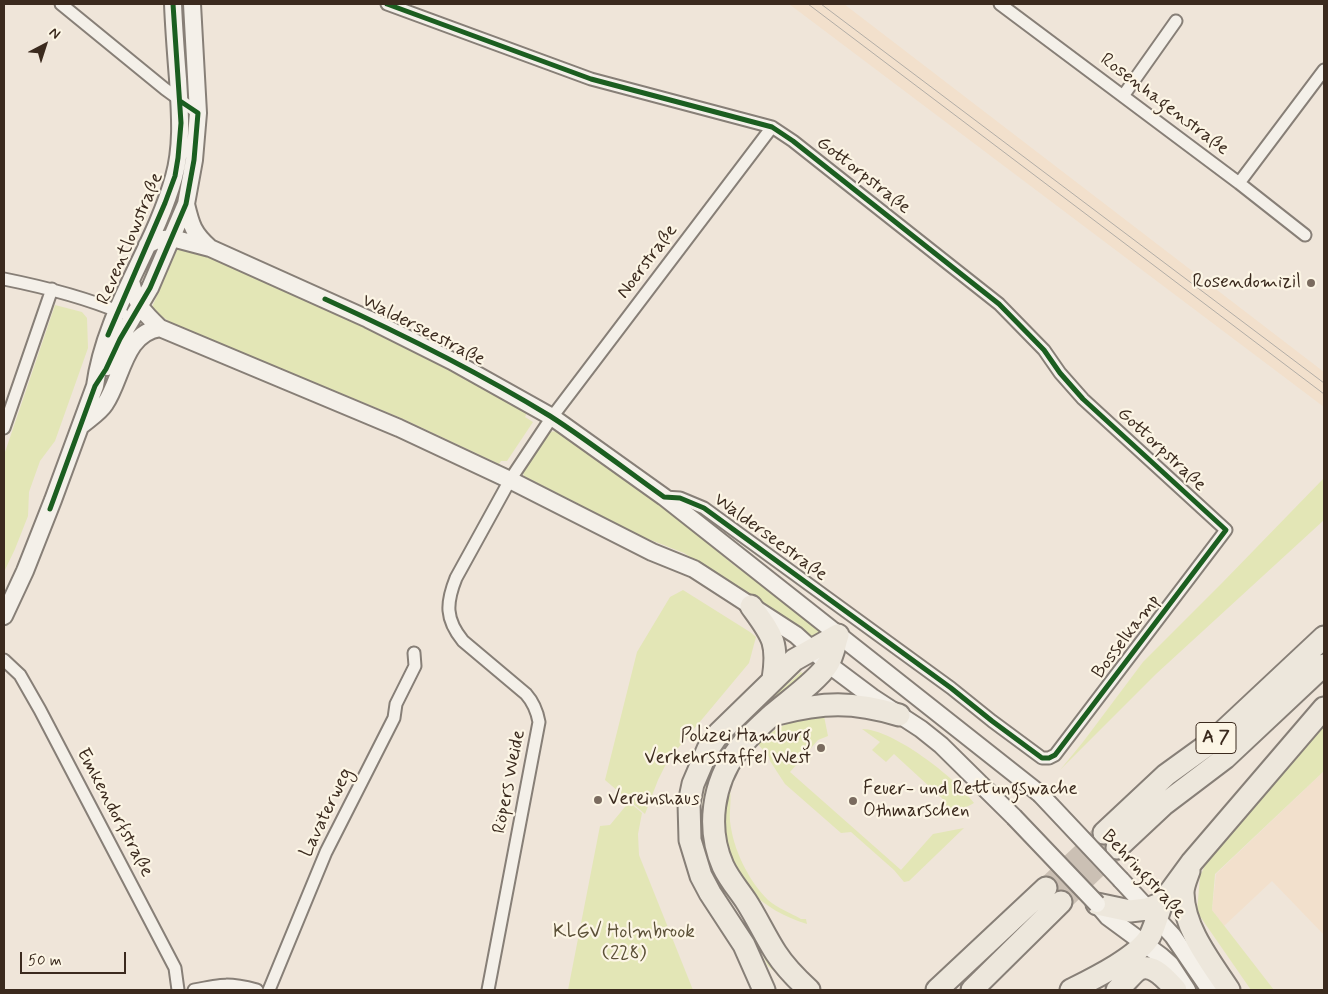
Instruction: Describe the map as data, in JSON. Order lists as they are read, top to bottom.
{
  "streets": {
    "highway": ["A 7"],
    "main road": ["Reventlowstraße", "Walderseestraße", "Behringstraße"],
    "street": [
      "Rosenhagenstraße",
      "Gottorpstraße",
      "Noerstraße",
      "Bosselkamp",
      "Röpers Weide",
      "Emkendorfstraße",
      "Lavaterweg"
    ]
  },
  "crossings": [
    ["Gottorpstraße", "Noerstraße"],
    ["Gottorpstraße", "Bosselkamp"],
    ["Reventlowstraße", "Walderseestraße"],
    ["Noerstraße", "Walderseestraße"],
    ["Walderseestraße", "Bosselkamp"],
    ["Walderseestraße", "Behringstraße"]
  ],
  "parks": ["KLGV Holmbrook (228)"],
  "places": [
    "Rosendomizil",
    "Polizei Hamburg Verkehrsstaffel West",
    "Vereinshaus",
    "Feuer- und Rettungswache Othmarschen"
  ],
  "scale_bar": "50 m",
  "north": "top right"
}
